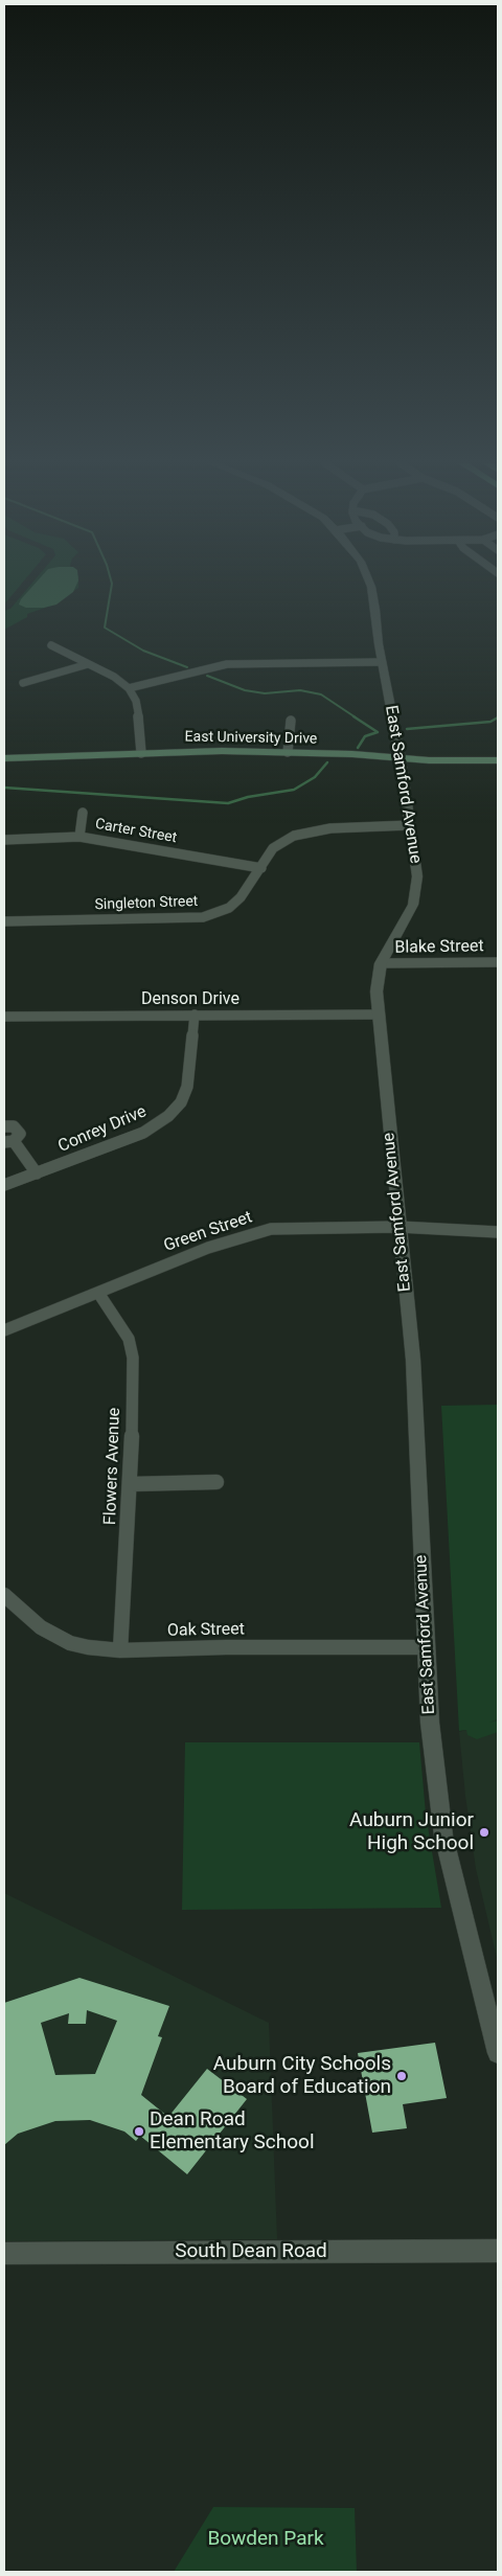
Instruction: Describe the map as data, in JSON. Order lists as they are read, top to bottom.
{
  "streets": {
    "main road": ["East University Drive"],
    "street": [
      "East Samford Avenue",
      "Carter Street",
      "Singleton Street",
      "Blake Street",
      "Denson Drive",
      "Conrey Drive",
      "Green Street",
      "Flowers Avenue",
      "Oak Street",
      "South Dean Road"
    ]
  },
  "crossings": [
    ["East University Drive", "East Samford Avenue"],
    ["East Samford Avenue", "Singleton Street"],
    ["East Samford Avenue", "Blake Street"],
    ["East Samford Avenue", "Denson Drive"],
    ["East Samford Avenue", "Green Street"],
    ["East Samford Avenue", "Oak Street"],
    ["Carter Street", "Singleton Street"],
    ["Denson Drive", "Conrey Drive"],
    ["Green Street", "Flowers Avenue"],
    ["Flowers Avenue", "Oak Street"]
  ],
  "parks": ["Bowden Park"],
  "places": ["Auburn Junior High School", "Auburn City Schools Board of Education", "Dean Road Elementary School"]
}
